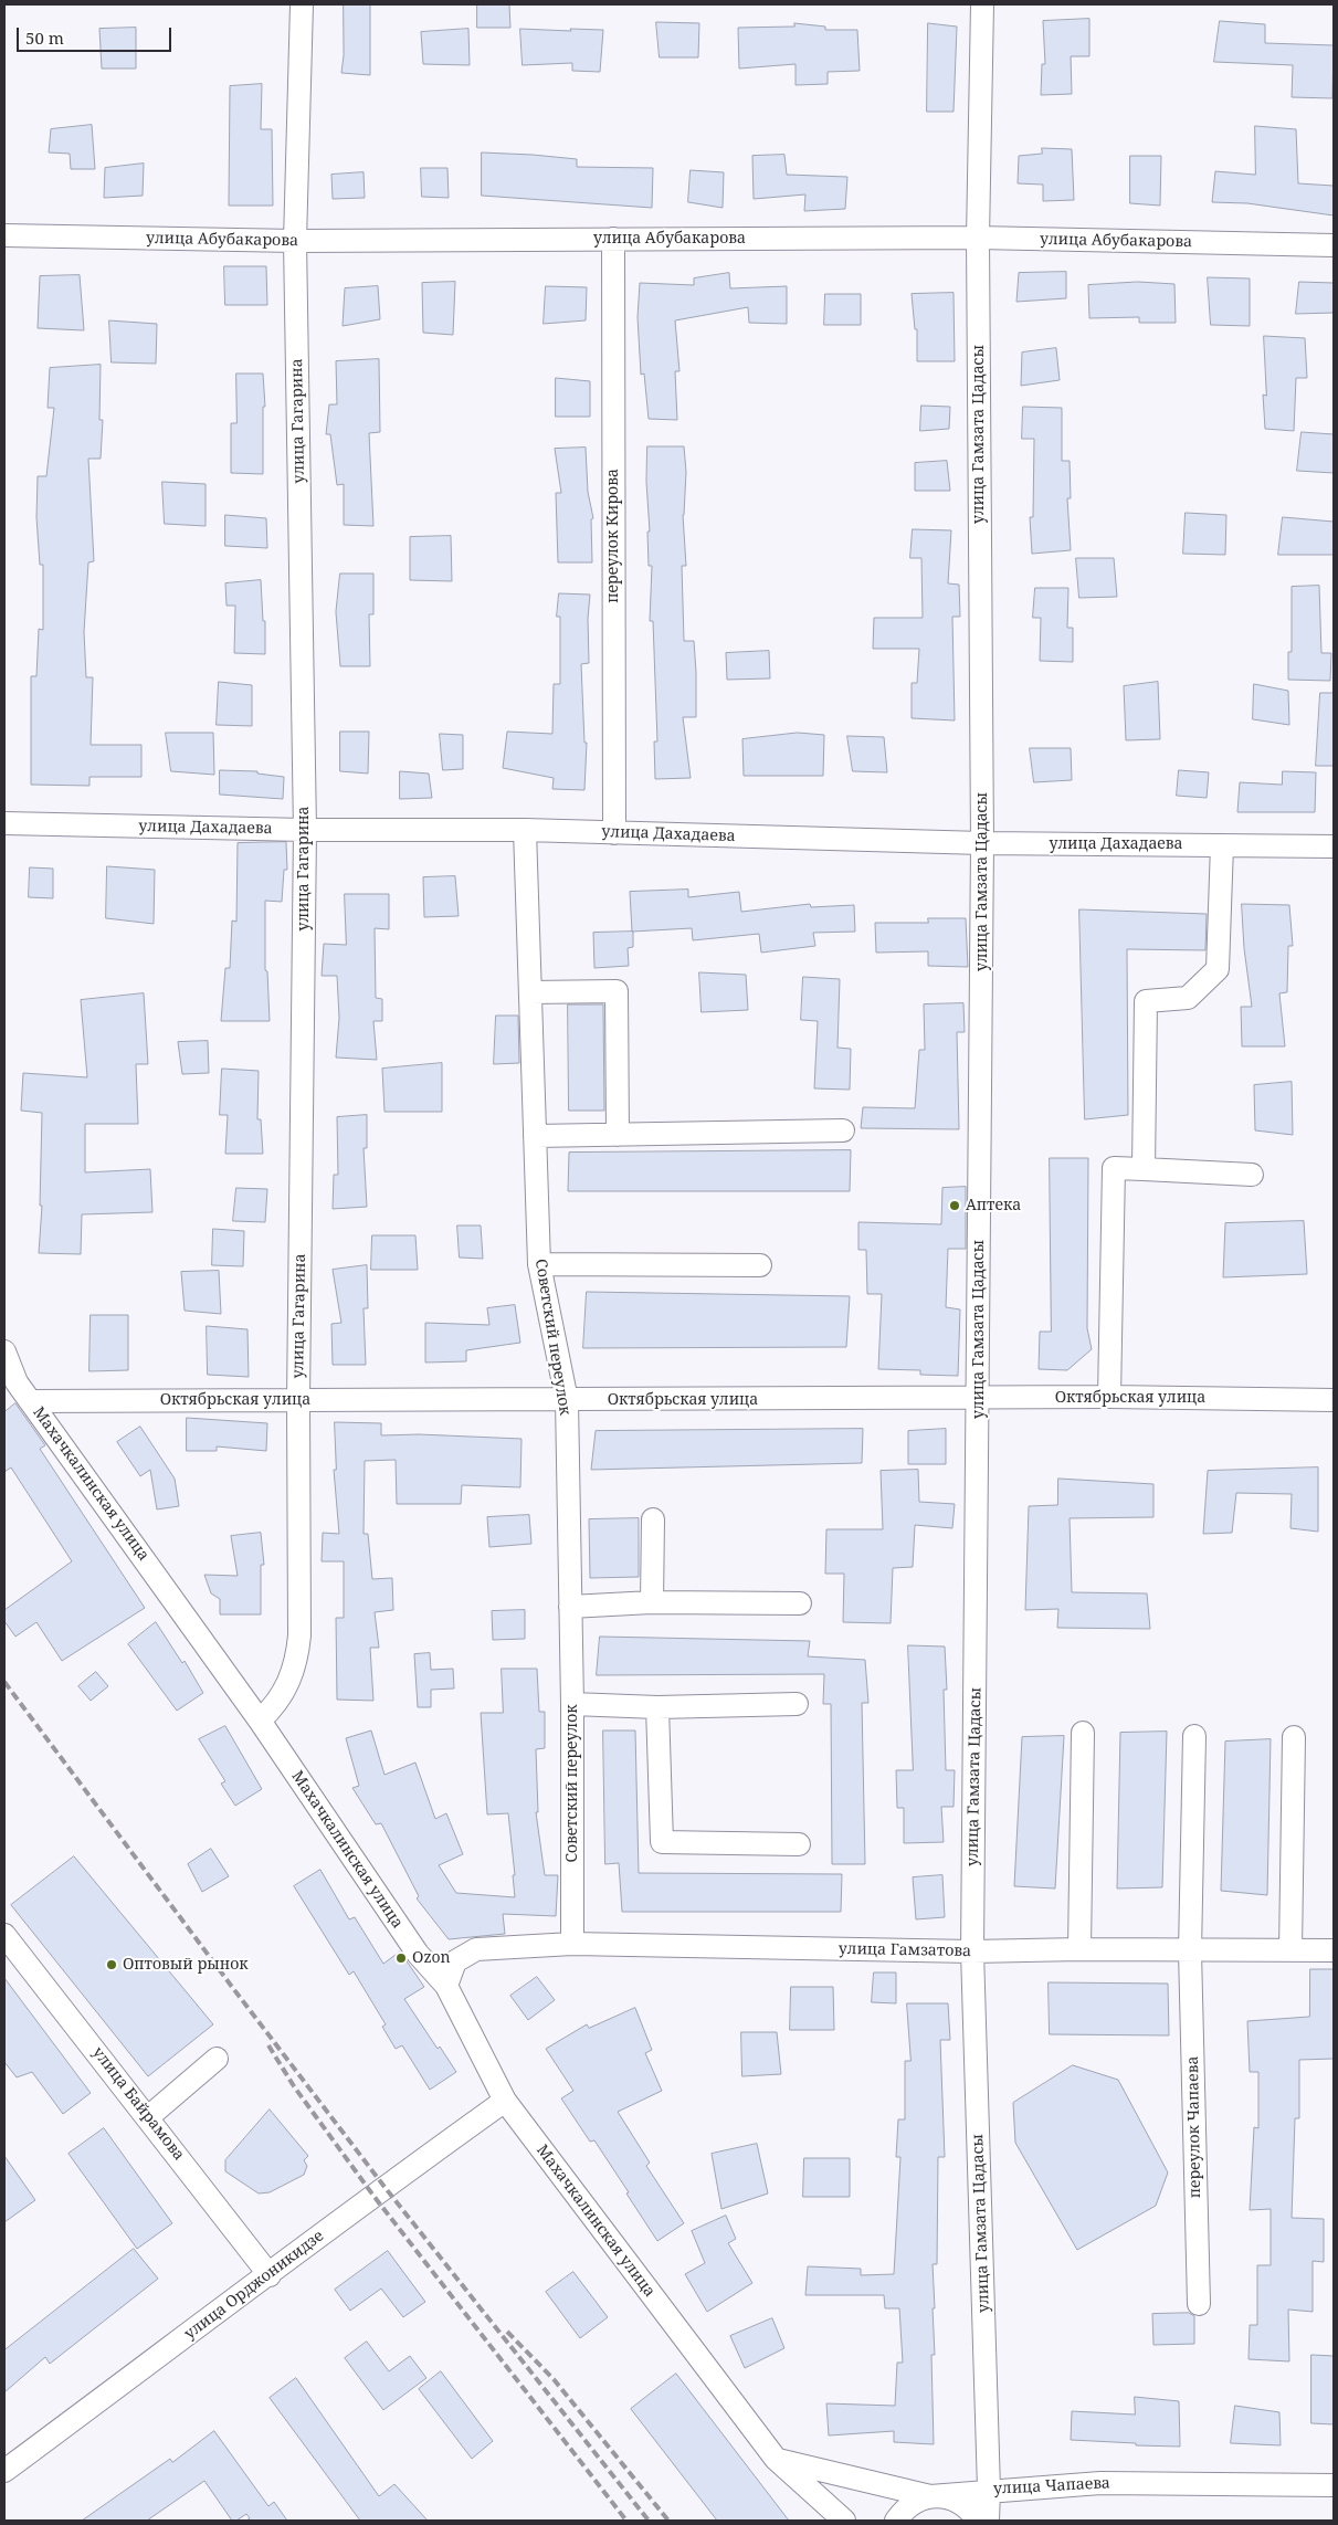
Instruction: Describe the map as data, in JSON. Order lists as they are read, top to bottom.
{
  "streets": {
    "street": [
      "улица Абубакарова",
      "улица Гагарина",
      "улица Гамзата Цадасы",
      "переулок Кирова",
      "улица Дахадаева",
      "Советский переулок",
      "Октябрьская улица",
      "Махачкалинская улица",
      "улица Гамзатова",
      "улица Байрамова",
      "переулок Чапаева",
      "улица Орджоникидзе",
      "улица Чапаева"
    ]
  },
  "crossings": [
    ["улица Абубакарова", "улица Гагарина"],
    ["улица Абубакарова", "улица Гамзата Цадасы"],
    ["улица Абубакарова", "переулок Кирова"],
    ["улица Гагарина", "улица Дахадаева"],
    ["улица Гагарина", "Октябрьская улица"],
    ["улица Гагарина", "Махачкалинская улица"],
    ["улица Гамзата Цадасы", "улица Дахадаева"],
    ["улица Гамзата Цадасы", "Октябрьская улица"],
    ["улица Гамзата Цадасы", "улица Гамзатова"],
    ["улица Гамзата Цадасы", "улица Чапаева"],
    ["переулок Кирова", "улица Дахадаева"],
    ["улица Дахадаева", "Советский переулок"],
    ["Советский переулок", "Октябрьская улица"],
    ["Советский переулок", "улица Гамзатова"],
    ["Октябрьская улица", "Махачкалинская улица"],
    ["Махачкалинская улица", "улица Гамзатова"],
    ["Махачкалинская улица", "улица Орджоникидзе"],
    ["Махачкалинская улица", "улица Чапаева"],
    ["улица Гамзатова", "переулок Чапаева"],
    ["улица Байрамова", "улица Орджоникидзе"]
  ],
  "places": ["Аптека", "Ozon", "Оптовый рынок"],
  "scale_bar": "50 m"
}
